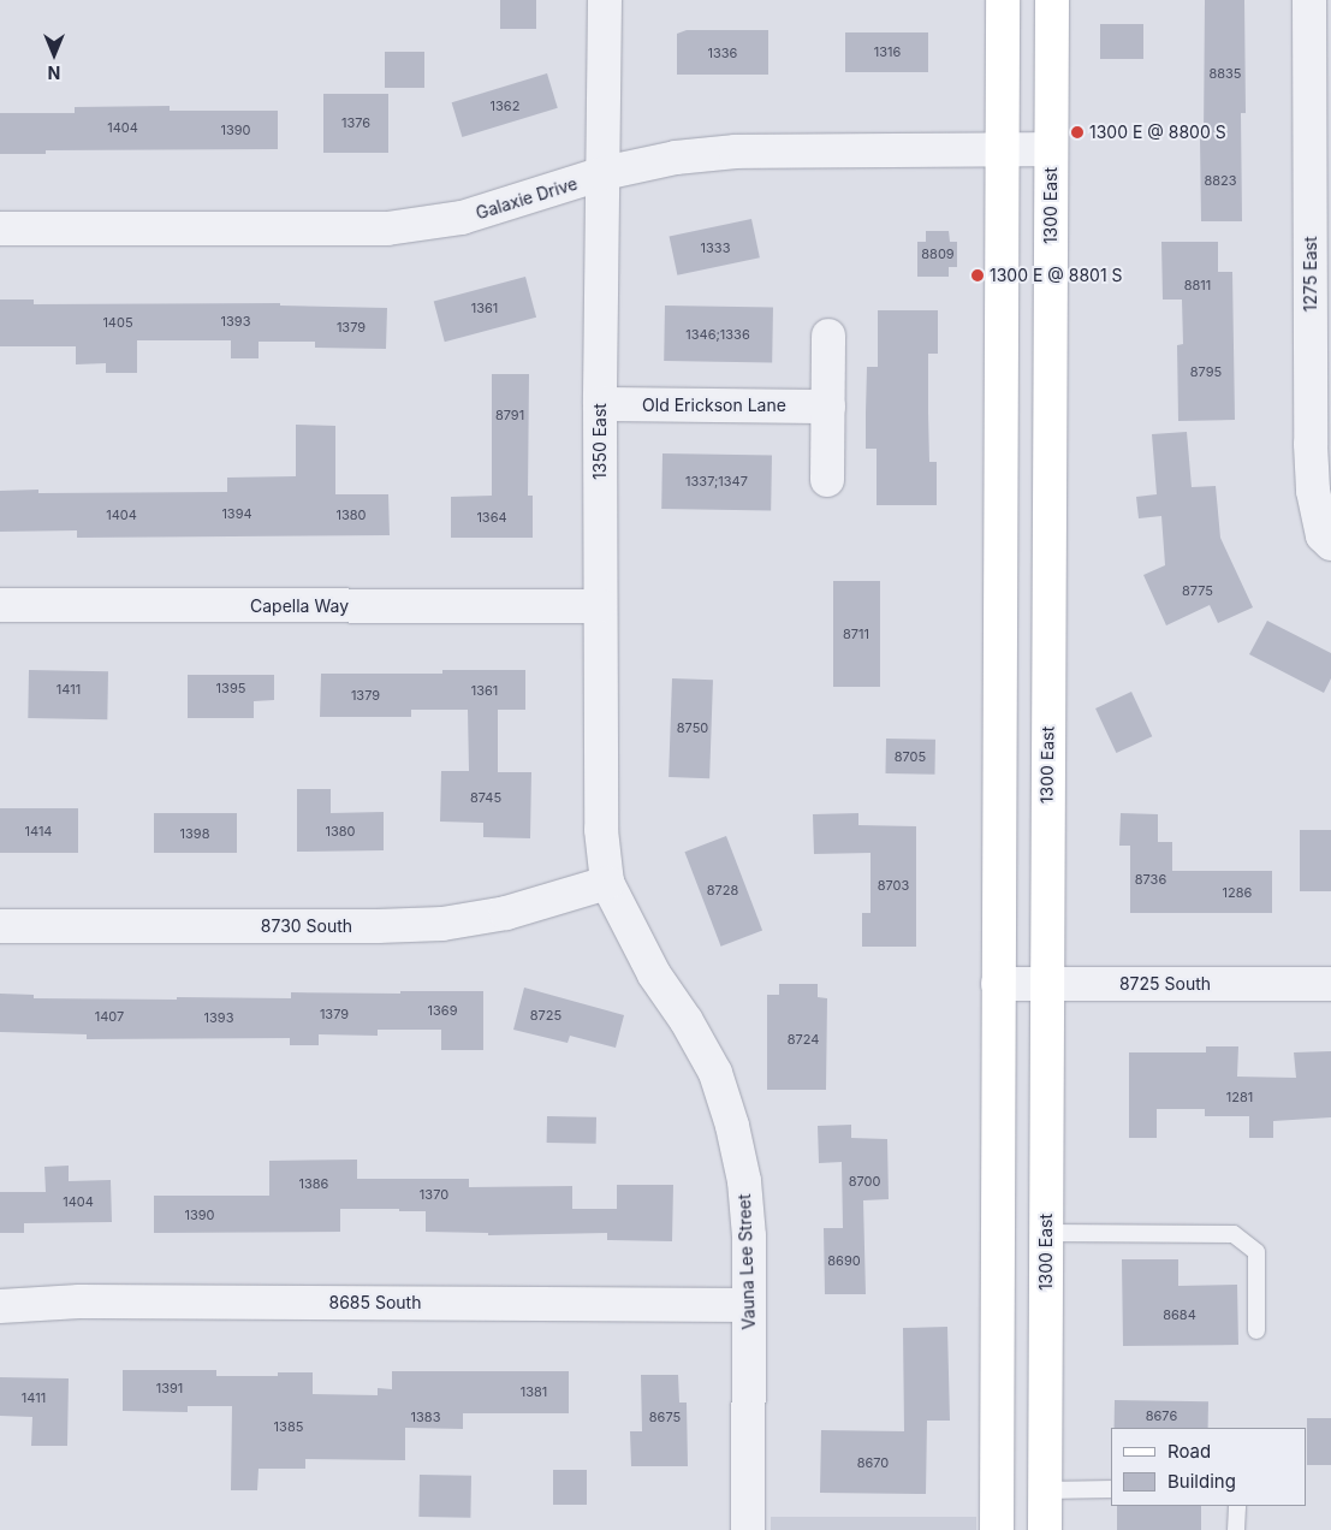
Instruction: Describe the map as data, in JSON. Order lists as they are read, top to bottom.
{
  "streets": {
    "main road": ["1300 East"],
    "street": [
      "Galaxie Drive",
      "1275 East",
      "Old Erickson Lane",
      "1350 East",
      "Capella Way",
      "8730 South",
      "8725 South",
      "Vauna Lee Street",
      "8685 South"
    ]
  },
  "crossings": [
    ["Galaxie Drive", "1300 East"],
    ["Galaxie Drive", "1350 East"],
    ["1300 East", "8725 South"],
    ["Old Erickson Lane", "1350 East"],
    ["1350 East", "Capella Way"],
    ["1350 East", "8730 South"],
    ["1350 East", "Vauna Lee Street"],
    ["8730 South", "Vauna Lee Street"],
    ["Vauna Lee Street", "8685 South"]
  ],
  "places": ["1300 E @ 8800 S", "1300 E @ 8801 S"],
  "house_numbers": [
    "1316",
    "1336",
    "8835",
    "1362",
    "1376",
    "1404",
    "1390",
    "8823",
    "1333",
    "8809",
    "8811",
    "1361",
    "1393",
    "1405",
    "1379",
    "1346;1336",
    "8795",
    "8791",
    "1337;1347",
    "1394",
    "1404",
    "1380",
    "1364",
    "8775",
    "8711",
    "1395",
    "1411",
    "1361",
    "1379",
    "8750",
    "8705",
    "8745",
    "1414",
    "1380",
    "1398",
    "8736",
    "8703",
    "8728",
    "1286",
    "1369",
    "1379",
    "8725",
    "1407",
    "1393",
    "8724",
    "1281",
    "8700",
    "1386",
    "1370",
    "1404",
    "1390",
    "8690",
    "8684",
    "1391",
    "1381",
    "1411",
    "8676",
    "1383",
    "8675",
    "1385",
    "8670"
  ],
  "legend": ["Road", "Building"],
  "north": "bottom"
}
